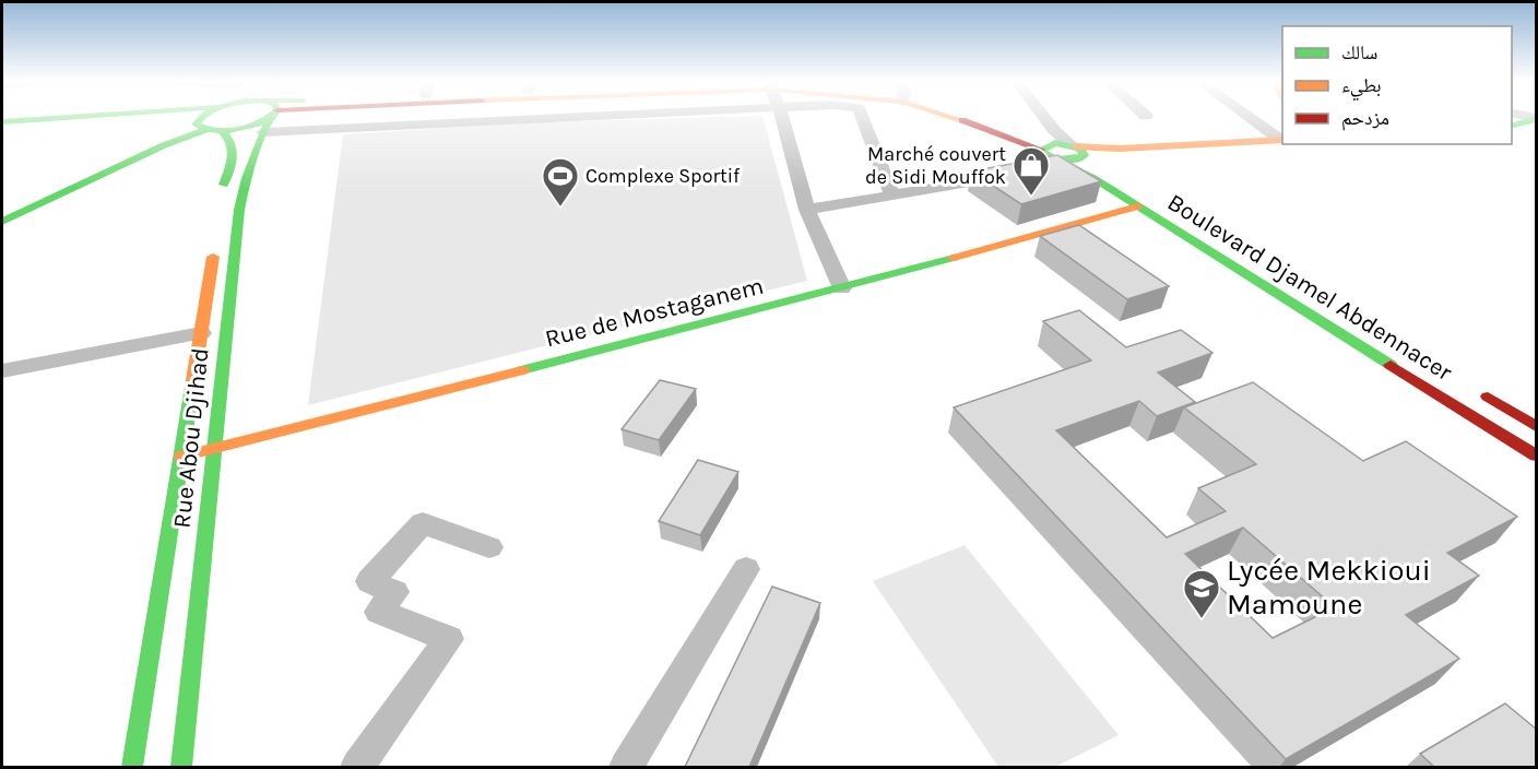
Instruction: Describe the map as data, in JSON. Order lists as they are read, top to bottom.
{
  "streets": {
    "main road": ["Boulevard Djamel Abdennacer", "Rue de Mostaganem", "Rue Abou Djihad"]
  },
  "crossings": [
    ["Boulevard Djamel Abdennacer", "Rue de Mostaganem"],
    ["Rue de Mostaganem", "Rue Abou Djihad"]
  ],
  "places": {
    "shop": ["Marché couvert de Sidi Mouffok"],
    "sports": ["Complexe Sportif"],
    "school or university": ["Lycée Mekkioui Mamoune"]
  },
  "legend": ["سالك", "بطيء", "مزدحم"]
}
